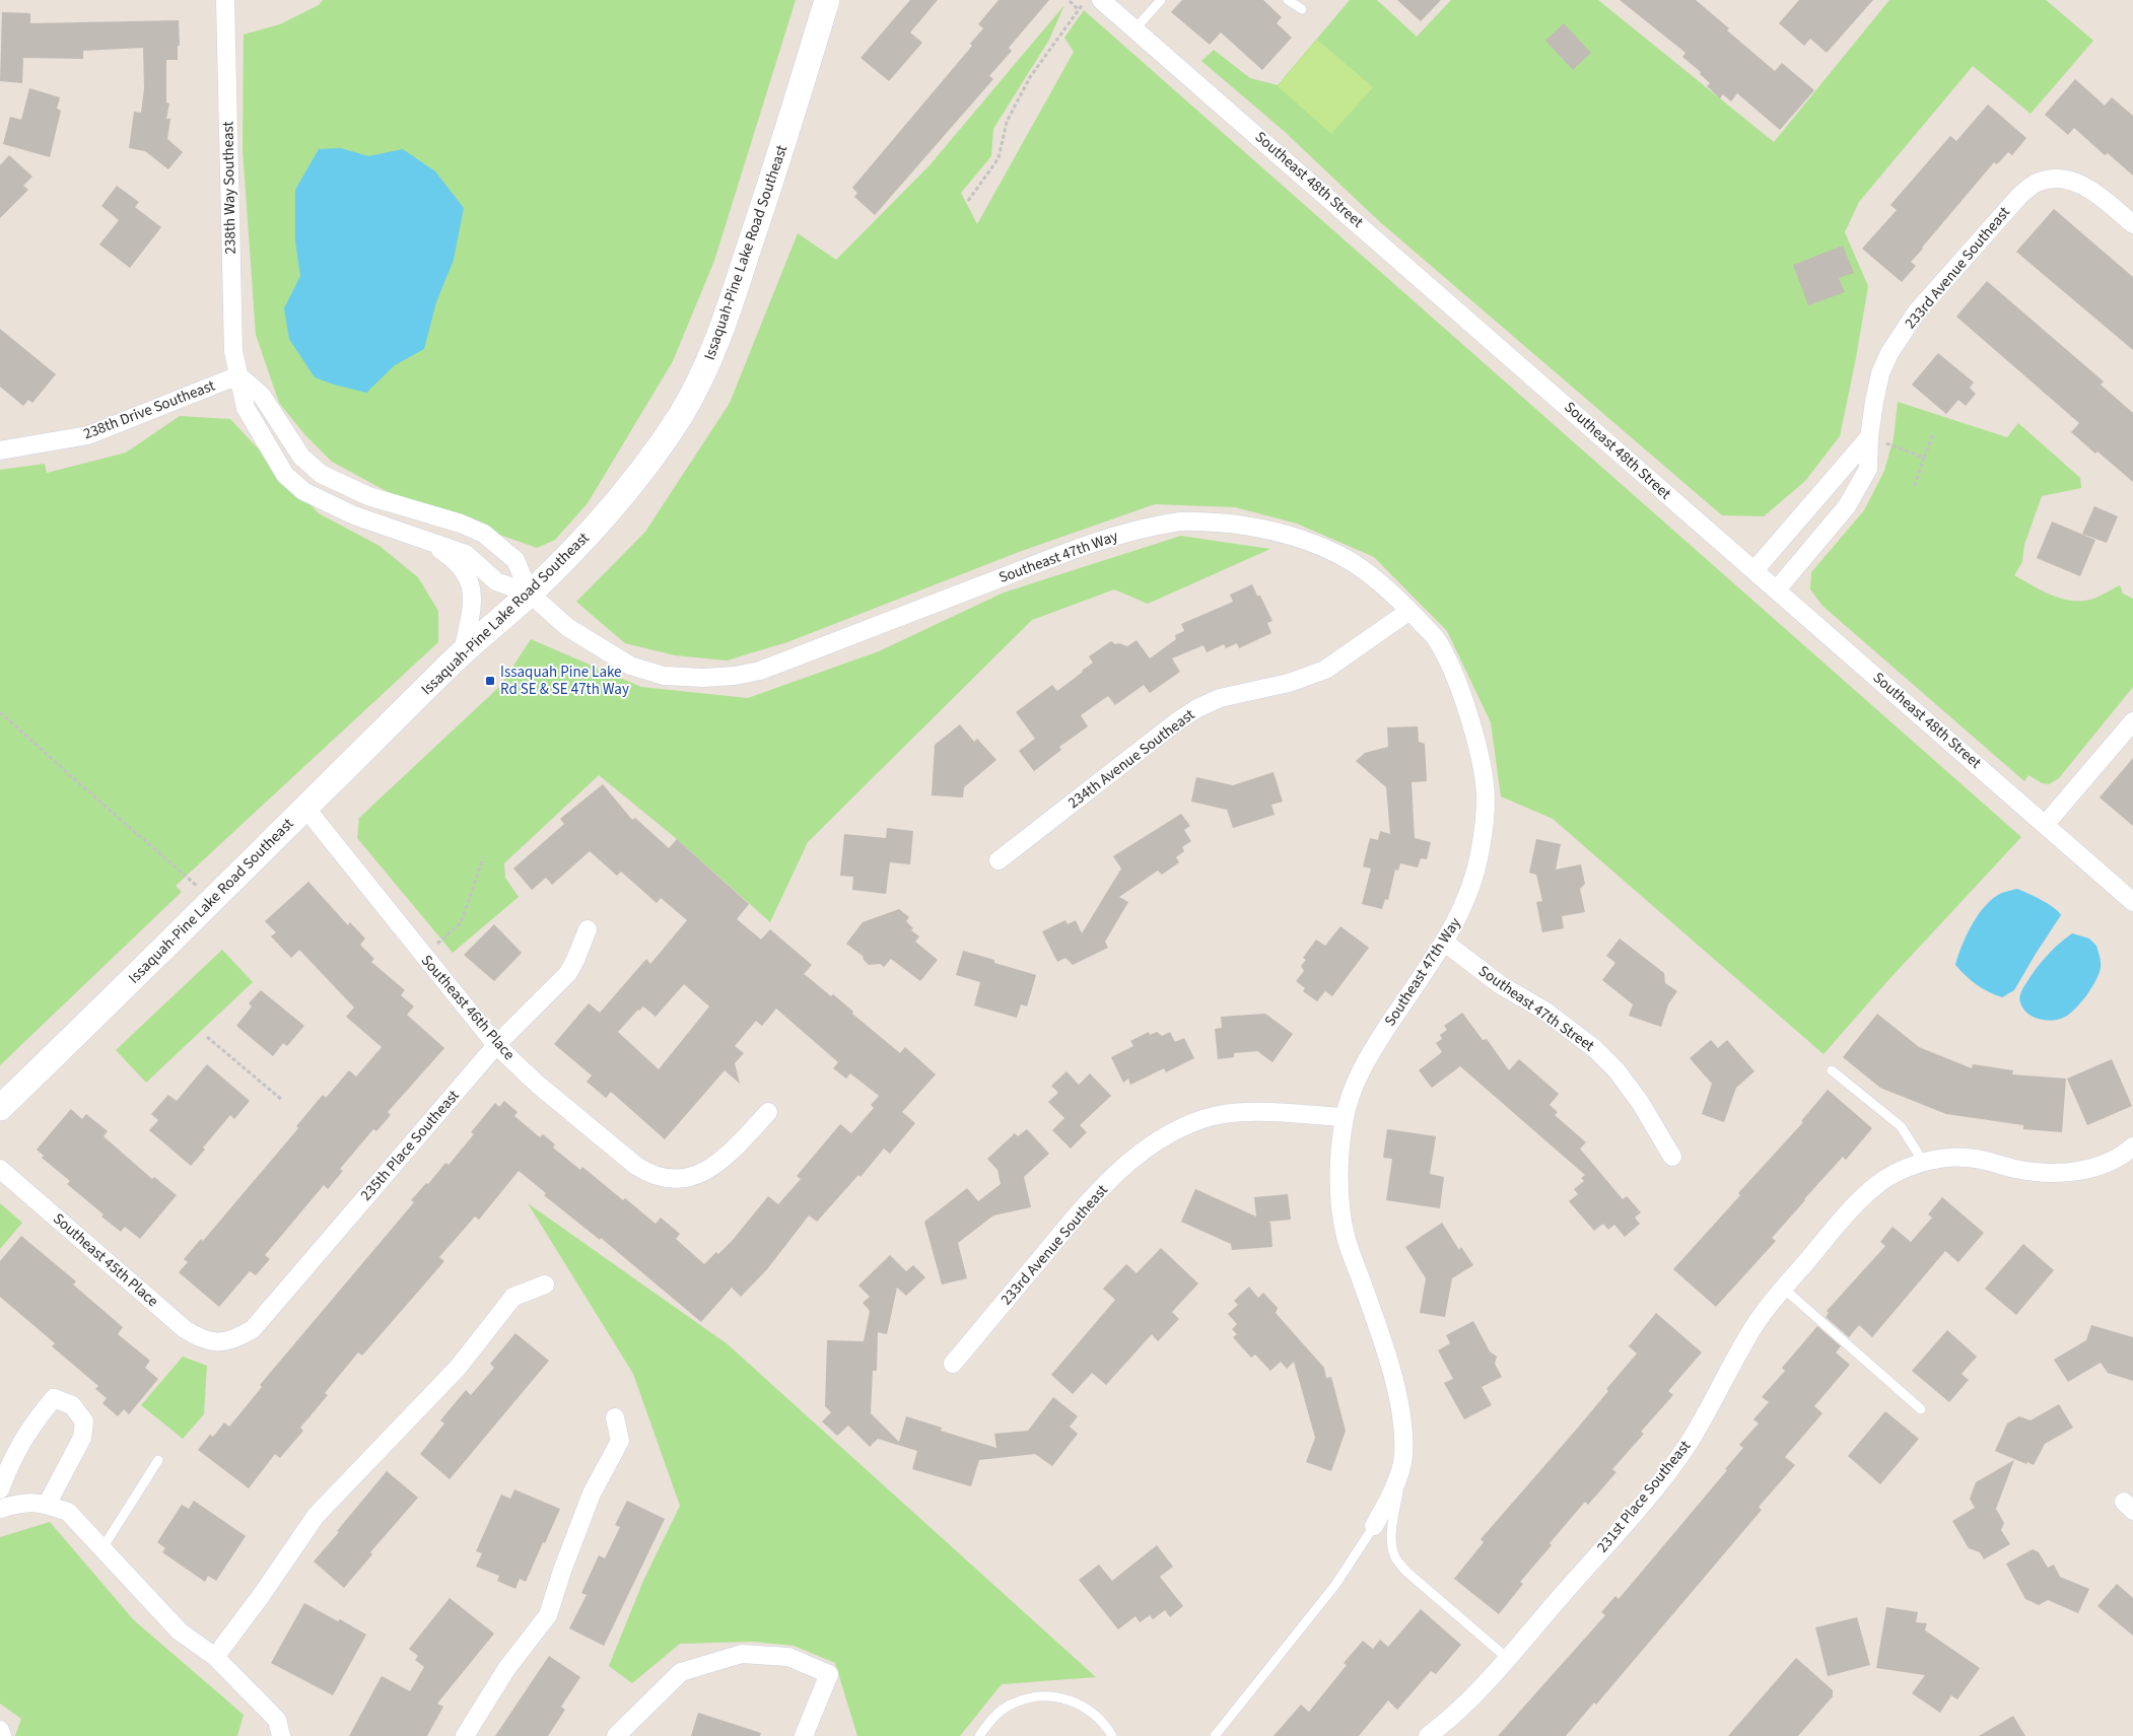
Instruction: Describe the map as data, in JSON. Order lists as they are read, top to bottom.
{
  "streets": {
    "main road": ["Issaquah-Pine Lake Road Southeast"],
    "street": [
      "Southeast 48th Street",
      "238th Way Southeast",
      "233rd Avenue Southeast",
      "238th Drive Southeast",
      "Southeast 47th Way",
      "234th Avenue Southeast",
      "Southeast 46th Place",
      "Southeast 47th Street",
      "235th Place Southeast",
      "Southeast 45th Place",
      "231st Place Southeast"
    ]
  },
  "crossings": [
    ["Southeast 48th Street", "233rd Avenue Southeast"],
    ["238th Way Southeast", "Issaquah-Pine Lake Road Southeast"],
    ["238th Way Southeast", "238th Drive Southeast"],
    ["238th Way Southeast", "Southeast 47th Way"],
    ["Issaquah-Pine Lake Road Southeast", "Southeast 47th Way"],
    ["Issaquah-Pine Lake Road Southeast", "Southeast 46th Place"],
    ["233rd Avenue Southeast", "Southeast 47th Way"],
    ["Southeast 47th Way", "234th Avenue Southeast"],
    ["Southeast 47th Way", "Southeast 47th Street"],
    ["Southeast 46th Place", "235th Place Southeast"],
    ["235th Place Southeast", "Southeast 45th Place"]
  ],
  "places": {
    "transit": ["Issaquah Pine Lake Rd SE & SE 47th Way"]
  }
}
